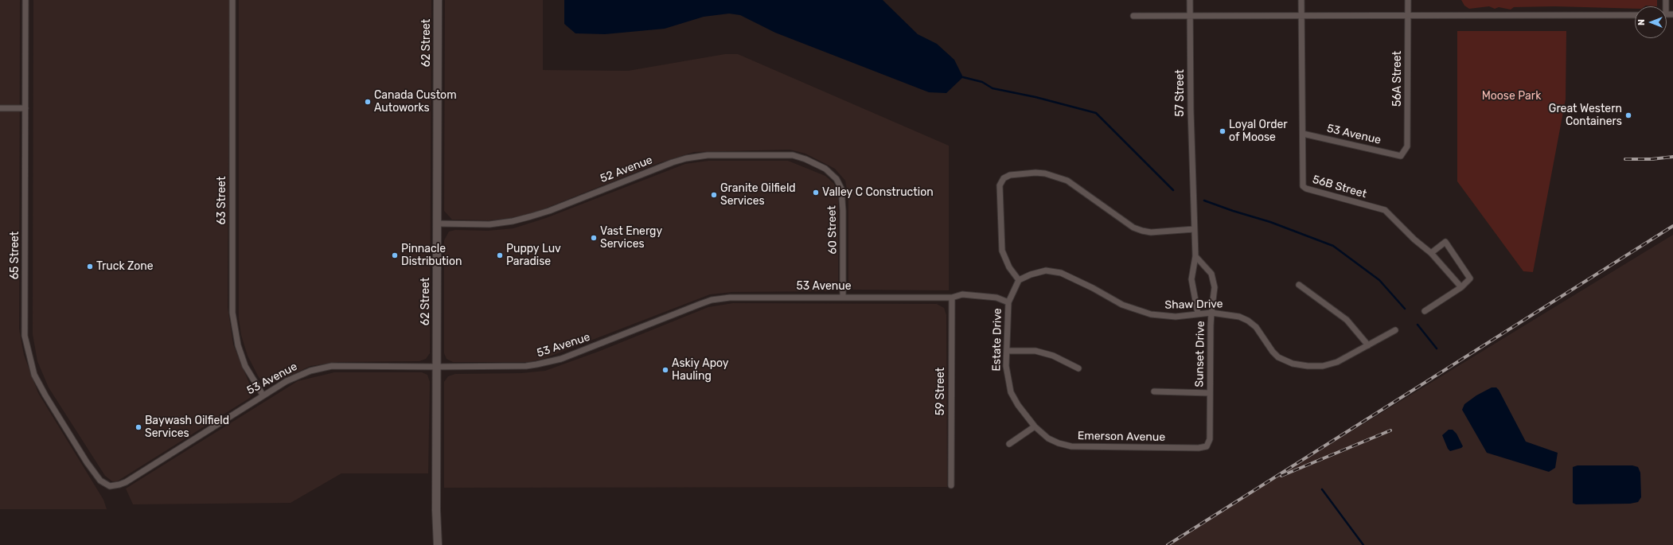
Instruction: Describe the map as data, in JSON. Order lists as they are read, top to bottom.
{
  "streets": {
    "main road": ["62 Street"],
    "street": [
      "56A Street",
      "57 Street",
      "53 Avenue",
      "52 Avenue",
      "56B Street",
      "63 Street",
      "60 Street",
      "65 Street",
      "Shaw Drive",
      "Estate Drive",
      "Sunset Drive",
      "59 Street",
      "Emerson Avenue"
    ]
  },
  "crossings": [
    ["62 Street", "53 Avenue"],
    ["62 Street", "52 Avenue"],
    ["56A Street", "53 Avenue"],
    ["57 Street", "Sunset Drive"],
    ["53 Avenue", "56B Street"],
    ["53 Avenue", "63 Street"],
    ["53 Avenue", "60 Street"],
    ["53 Avenue", "65 Street"],
    ["53 Avenue", "Estate Drive"],
    ["53 Avenue", "59 Street"],
    ["52 Avenue", "60 Street"],
    ["Shaw Drive", "Sunset Drive"],
    ["Estate Drive", "Emerson Avenue"],
    ["Sunset Drive", "Emerson Avenue"]
  ],
  "parks": ["Moose Park"],
  "places": [
    "Canada Custom Autoworks",
    "Great Western Containers",
    "Loyal Order of Moose",
    "Valley C Construction",
    "Granite Oilfield Services",
    "Vast Energy Services",
    "Pinnacle Distribution",
    "Puppy Luv Paradise",
    "Truck Zone",
    "Askiy Apoy Hauling",
    "Baywash Oilfield Services"
  ],
  "north": "left"
}
